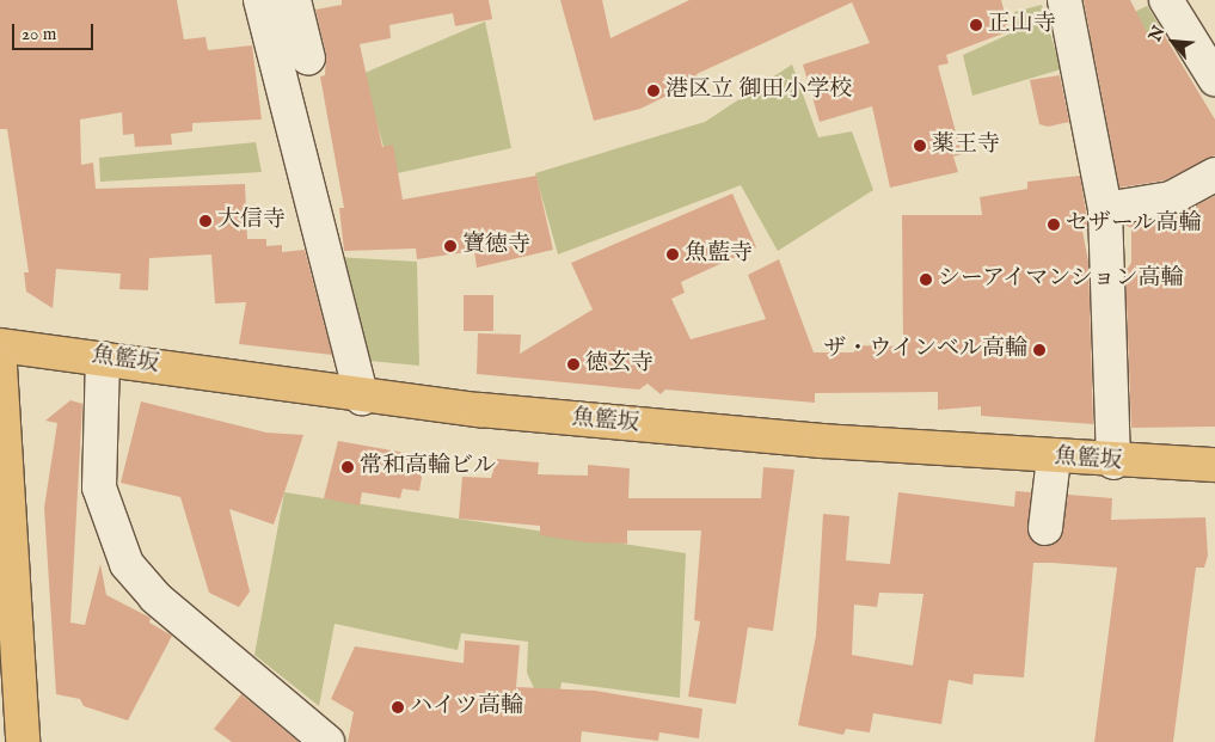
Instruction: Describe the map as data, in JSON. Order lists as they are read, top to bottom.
{
  "streets": {
    "main road": ["魚籃坂"]
  },
  "places": [
    "正山寺",
    "港区立 御田小学校",
    "薬王寺",
    "大信寺",
    "セザール高輪",
    "寶徳寺",
    "魚藍寺",
    "シーアイマンション高輪",
    "ザ・ウインベル高輪",
    "徳玄寺",
    "常和高輪ビル",
    "ハイツ高輪"
  ],
  "scale_bar": "20 m",
  "north": "top left"
}
